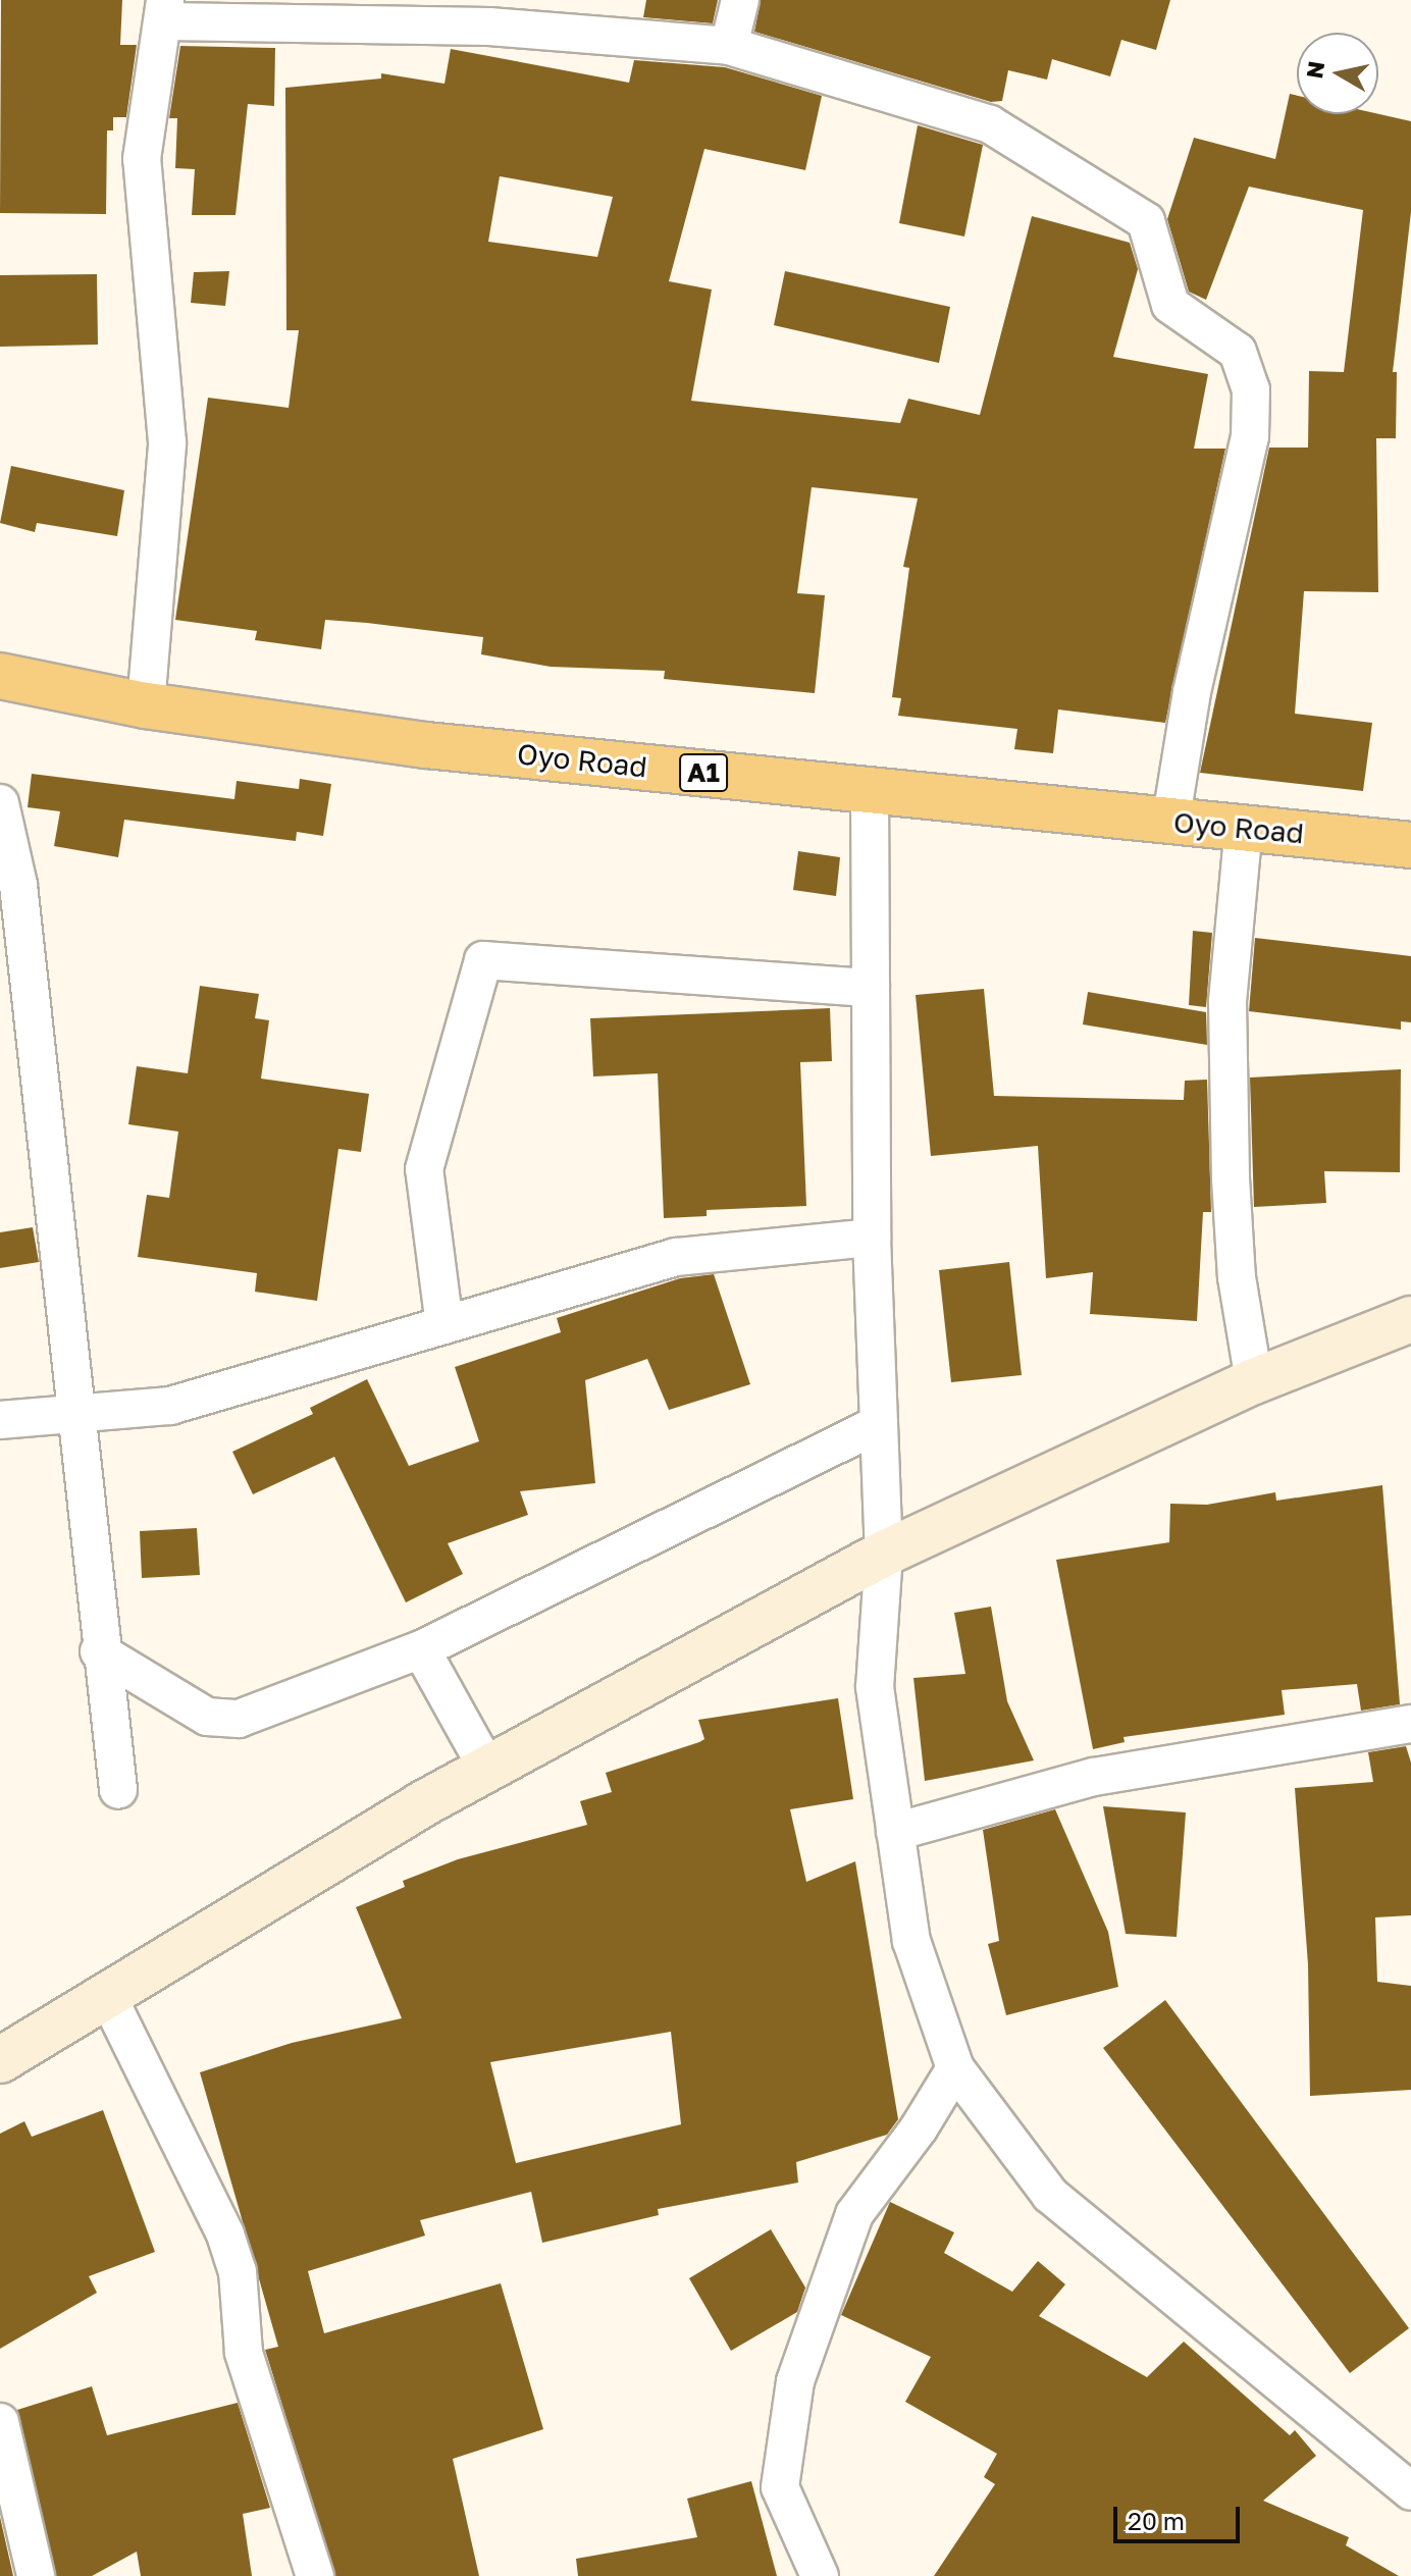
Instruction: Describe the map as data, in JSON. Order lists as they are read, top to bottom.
{
  "streets": {
    "highway": ["Oyo Road", "A1"]
  },
  "scale_bar": "20 m",
  "north": "left"
}
